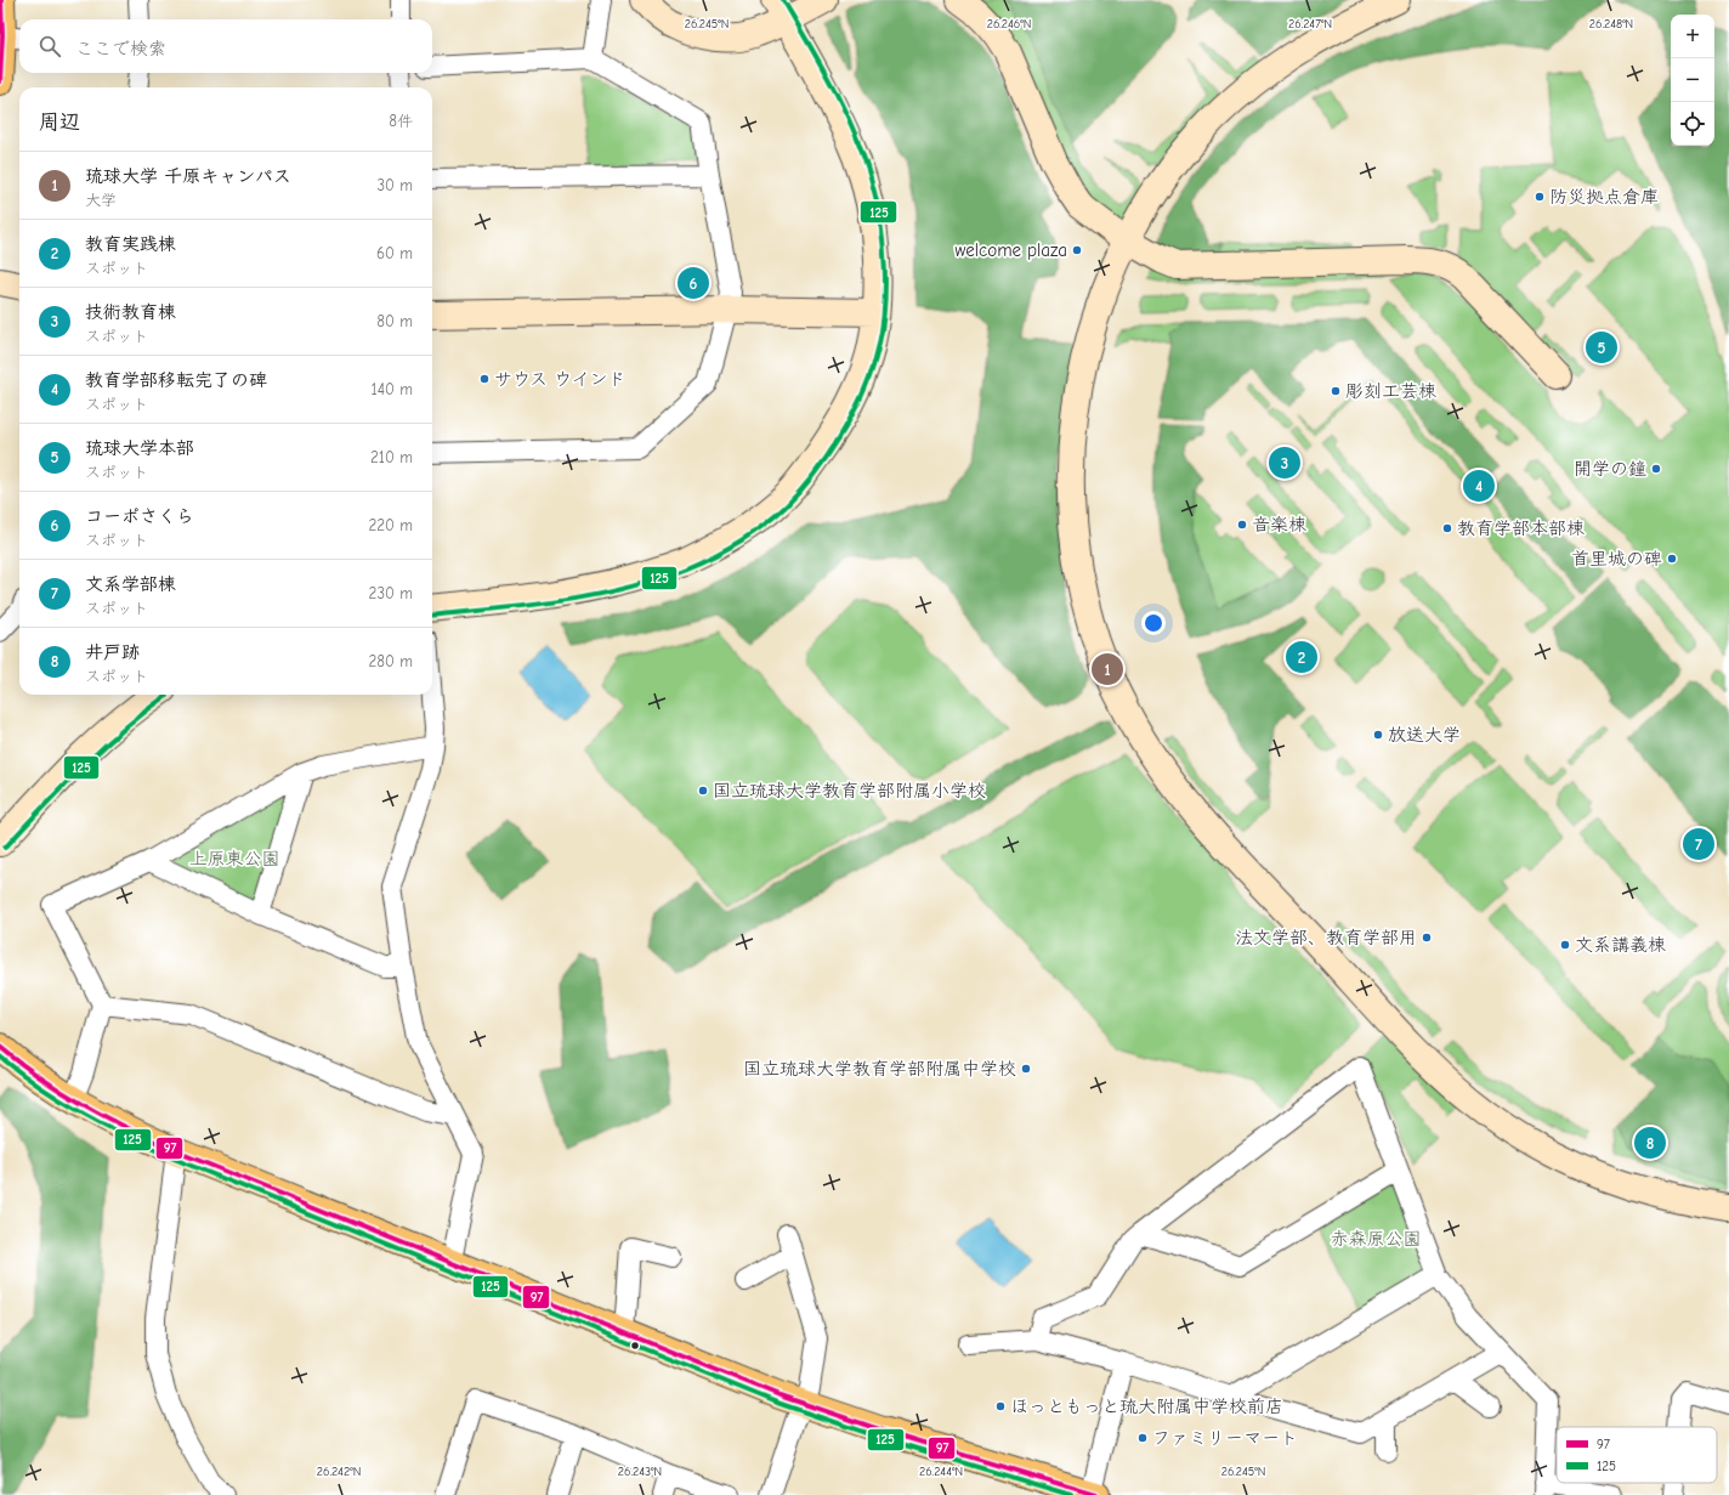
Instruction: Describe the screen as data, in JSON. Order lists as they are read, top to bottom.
{
  "parks": ["上原東公園", "赤森原公園"],
  "places": [
    "防災拠点倉庫",
    "welcome plaza",
    "サウス ウインド",
    "彫刻工芸棟",
    "開学の鐘",
    "音楽棟",
    "教育学部本部棟",
    "首里城の碑",
    "放送大学",
    "国立琉球大学教育学部附属小学校",
    "法文学部、教育学部用",
    "文系講義棟",
    "国立琉球大学教育学部附属中学校",
    "ほっともっと琉大附属中学校前店",
    "ファミリーマート"
  ],
  "lines": ["transit line 97", "transit line 125"],
  "legend": ["97", "125"],
  "page": {
    "map_buttons": ["+", "−"],
    "search": "ここで検索",
    "heading": ["周辺", "8件"],
    "list": [
      {
        "mark": "1",
        "name": "琉球大学 千原キャンパス",
        "note": "大学",
        "value": "30 m"
      },
      {
        "mark": "2",
        "name": "教育実践棟",
        "note": "スポット",
        "value": "60 m"
      },
      {
        "mark": "3",
        "name": "技術教育棟",
        "note": "スポット",
        "value": "80 m"
      },
      {
        "mark": "4",
        "name": "教育学部移転完了の碑",
        "note": "スポット",
        "value": "140 m"
      },
      {
        "mark": "5",
        "name": "琉球大学本部",
        "note": "スポット",
        "value": "210 m"
      },
      {
        "mark": "6",
        "name": "コーポさくら",
        "note": "スポット",
        "value": "220 m"
      },
      {
        "mark": "7",
        "name": "文系学部棟",
        "note": "スポット",
        "value": "230 m"
      },
      {
        "mark": "8",
        "name": "井戸跡",
        "note": "スポット",
        "value": "280 m"
      }
    ],
    "pins": [
      "6",
      "5",
      "3",
      "4",
      "2",
      "1",
      "7",
      "8"
    ]
  },
  "coordinates": [
    "26.245°N",
    "26.246°N",
    "26.247°N",
    "26.248°N",
    "26.242°N",
    "26.243°N",
    "26.244°N"
  ]
}
